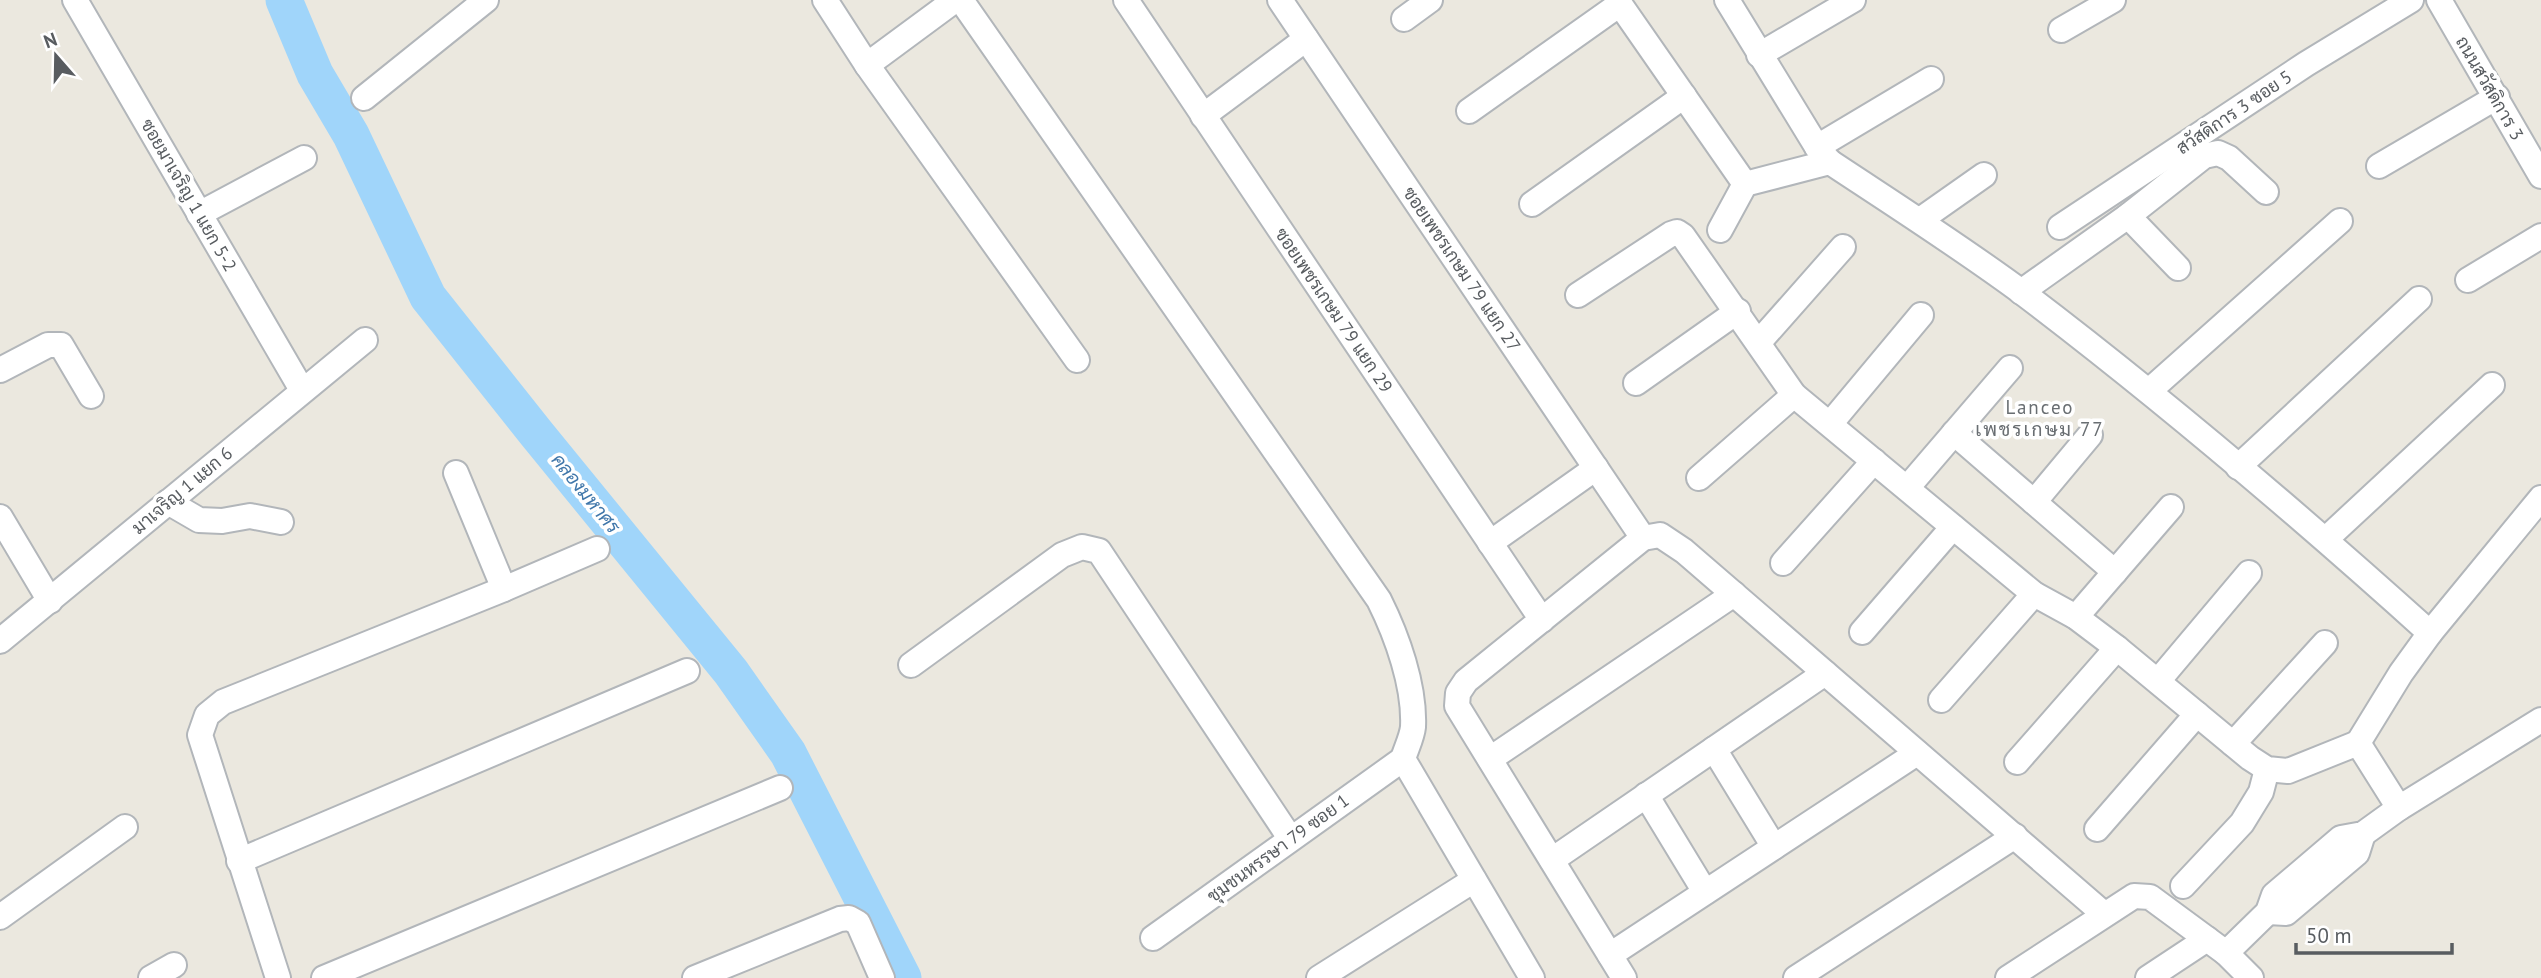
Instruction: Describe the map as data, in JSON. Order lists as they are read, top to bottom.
{
  "streets": {
    "street": [
      "ถนนสวัสดิการ 3",
      "สวัสดิการ 3 ซอย 5",
      "ซอยมาเจริญ 1 แยก 5-2",
      "ซอยเพชรเกษม 79 แยก 27",
      "ซอยเพชรเกษม 79 แยก 29",
      "มาเจริญ 1 แยก 6",
      "ชุมชนหรรษา 79 ซอย 1"
    ]
  },
  "crossings": [
    ["ซอยมาเจริญ 1 แยก 5-2", "มาเจริญ 1 แยก 6"]
  ],
  "districts": ["Lanceo เพชรเกษม 77"],
  "water": ["คลองมหาศร"],
  "scale_bar": "50 m",
  "north": "top"
}
